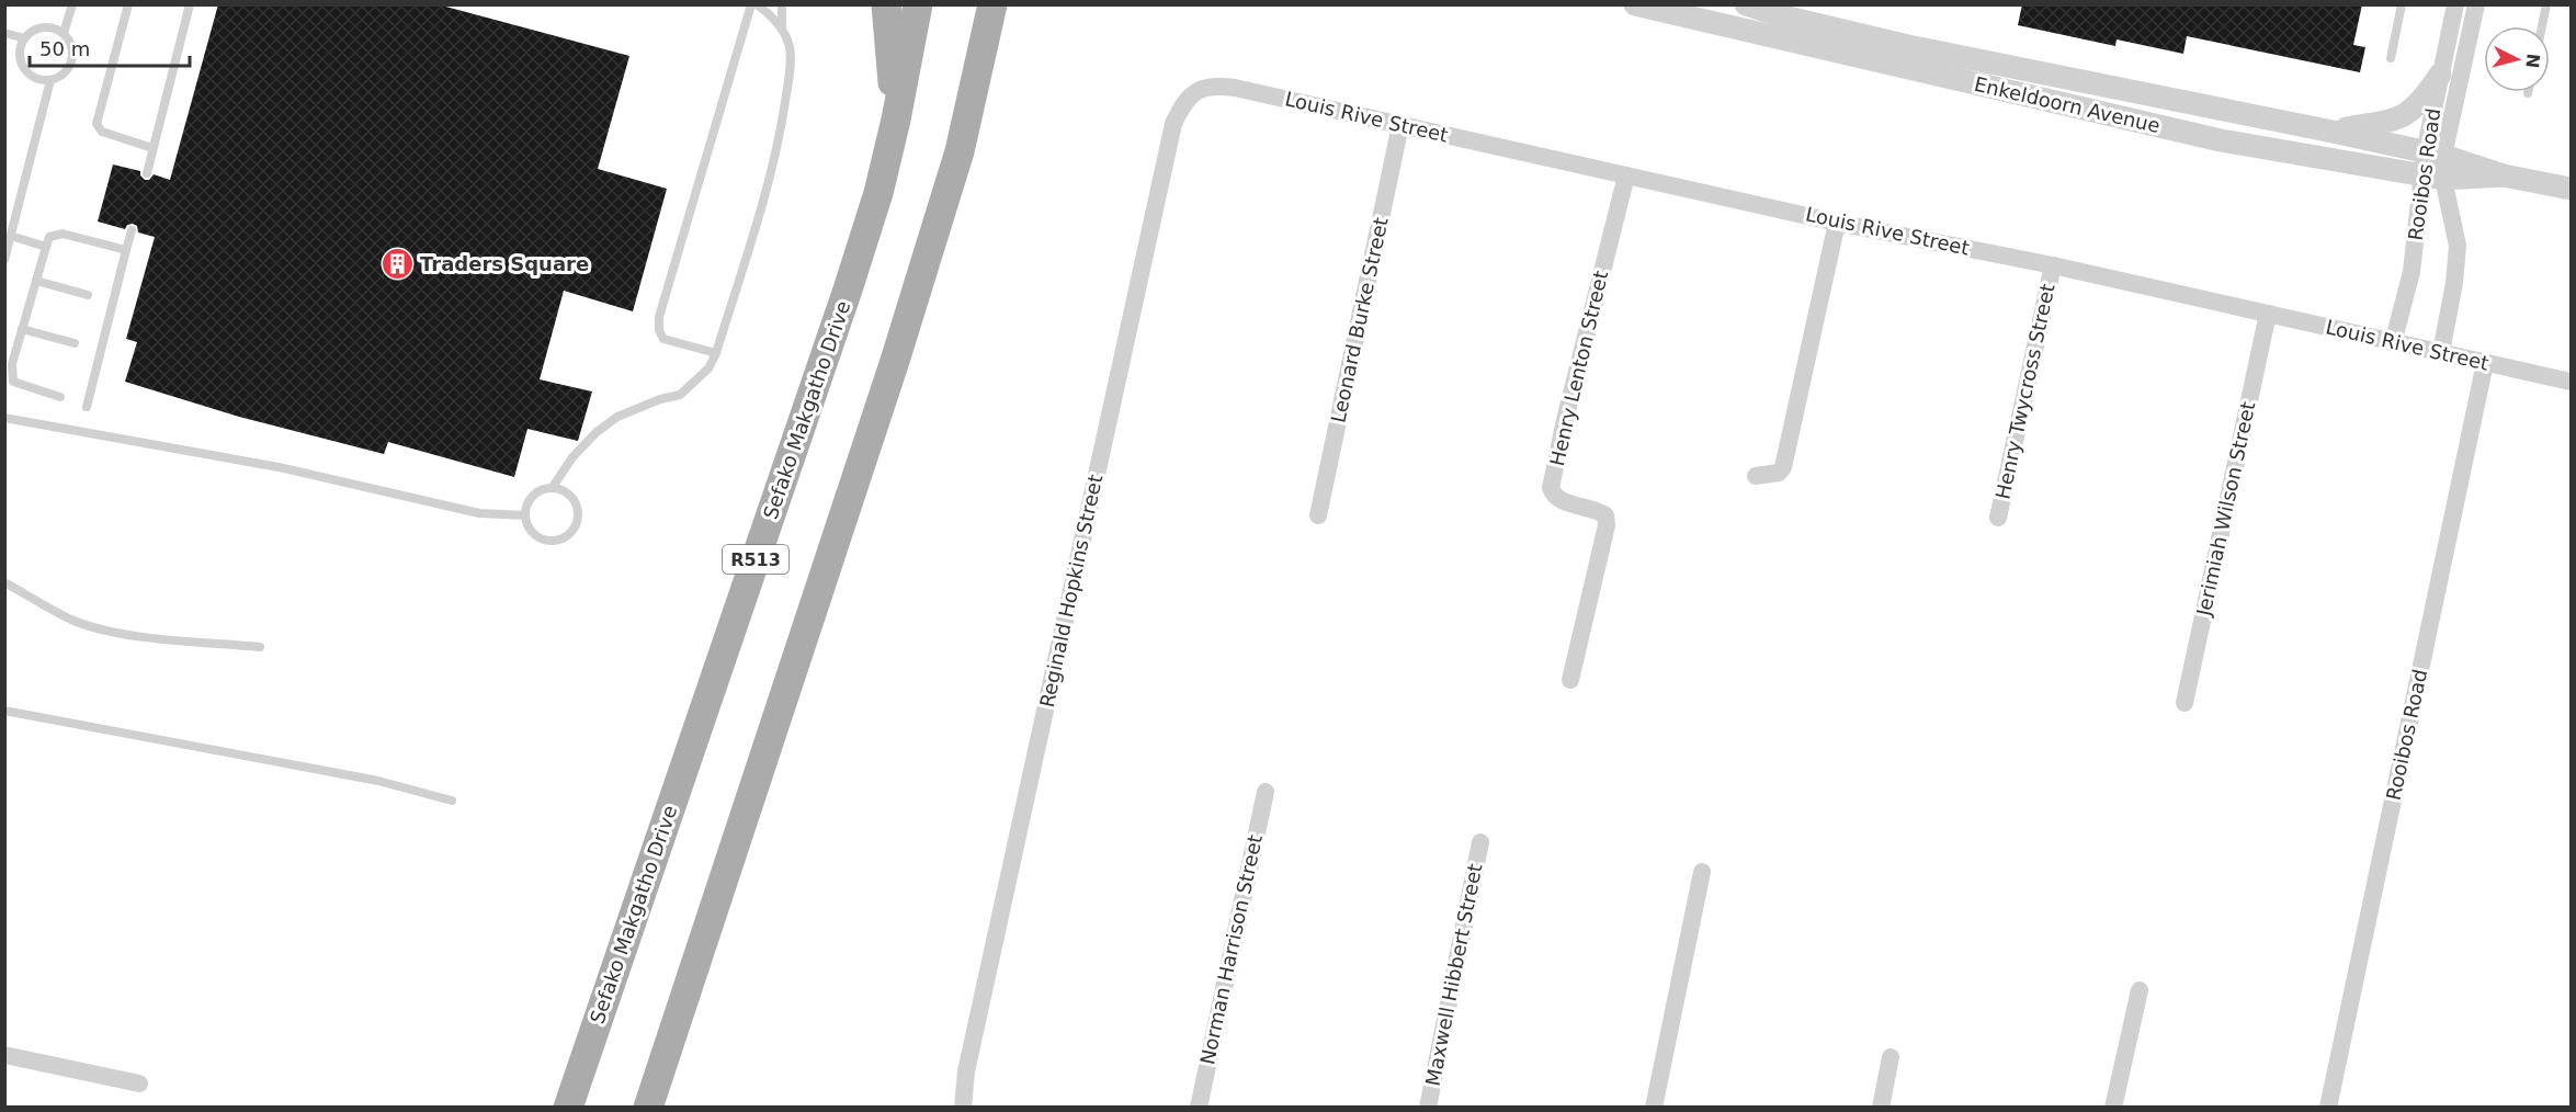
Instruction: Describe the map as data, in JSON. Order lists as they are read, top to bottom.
{
  "streets": {
    "main road": ["Sefako Makgatho Drive", "R513"],
    "street": [
      "Enkeldoorn Avenue",
      "Louis Rive Street",
      "Rooibos Road",
      "Leonard Burke Street",
      "Henry Lenton Street",
      "Henry Twycross Street",
      "Jerimiah Wilson Street",
      "Reginald Hopkins Street",
      "Norman Harrison Street",
      "Maxwell Hibbert Street"
    ]
  },
  "crossings": [
    ["Enkeldoorn Avenue", "Rooibos Road"],
    ["Louis Rive Street", "Rooibos Road"],
    ["Louis Rive Street", "Leonard Burke Street"],
    ["Louis Rive Street", "Henry Lenton Street"],
    ["Louis Rive Street", "Henry Twycross Street"],
    ["Louis Rive Street", "Jerimiah Wilson Street"],
    ["Louis Rive Street", "Reginald Hopkins Street"]
  ],
  "places": {
    "building": ["Traders Square"]
  },
  "scale_bar": "50 m",
  "north": "right"
}
